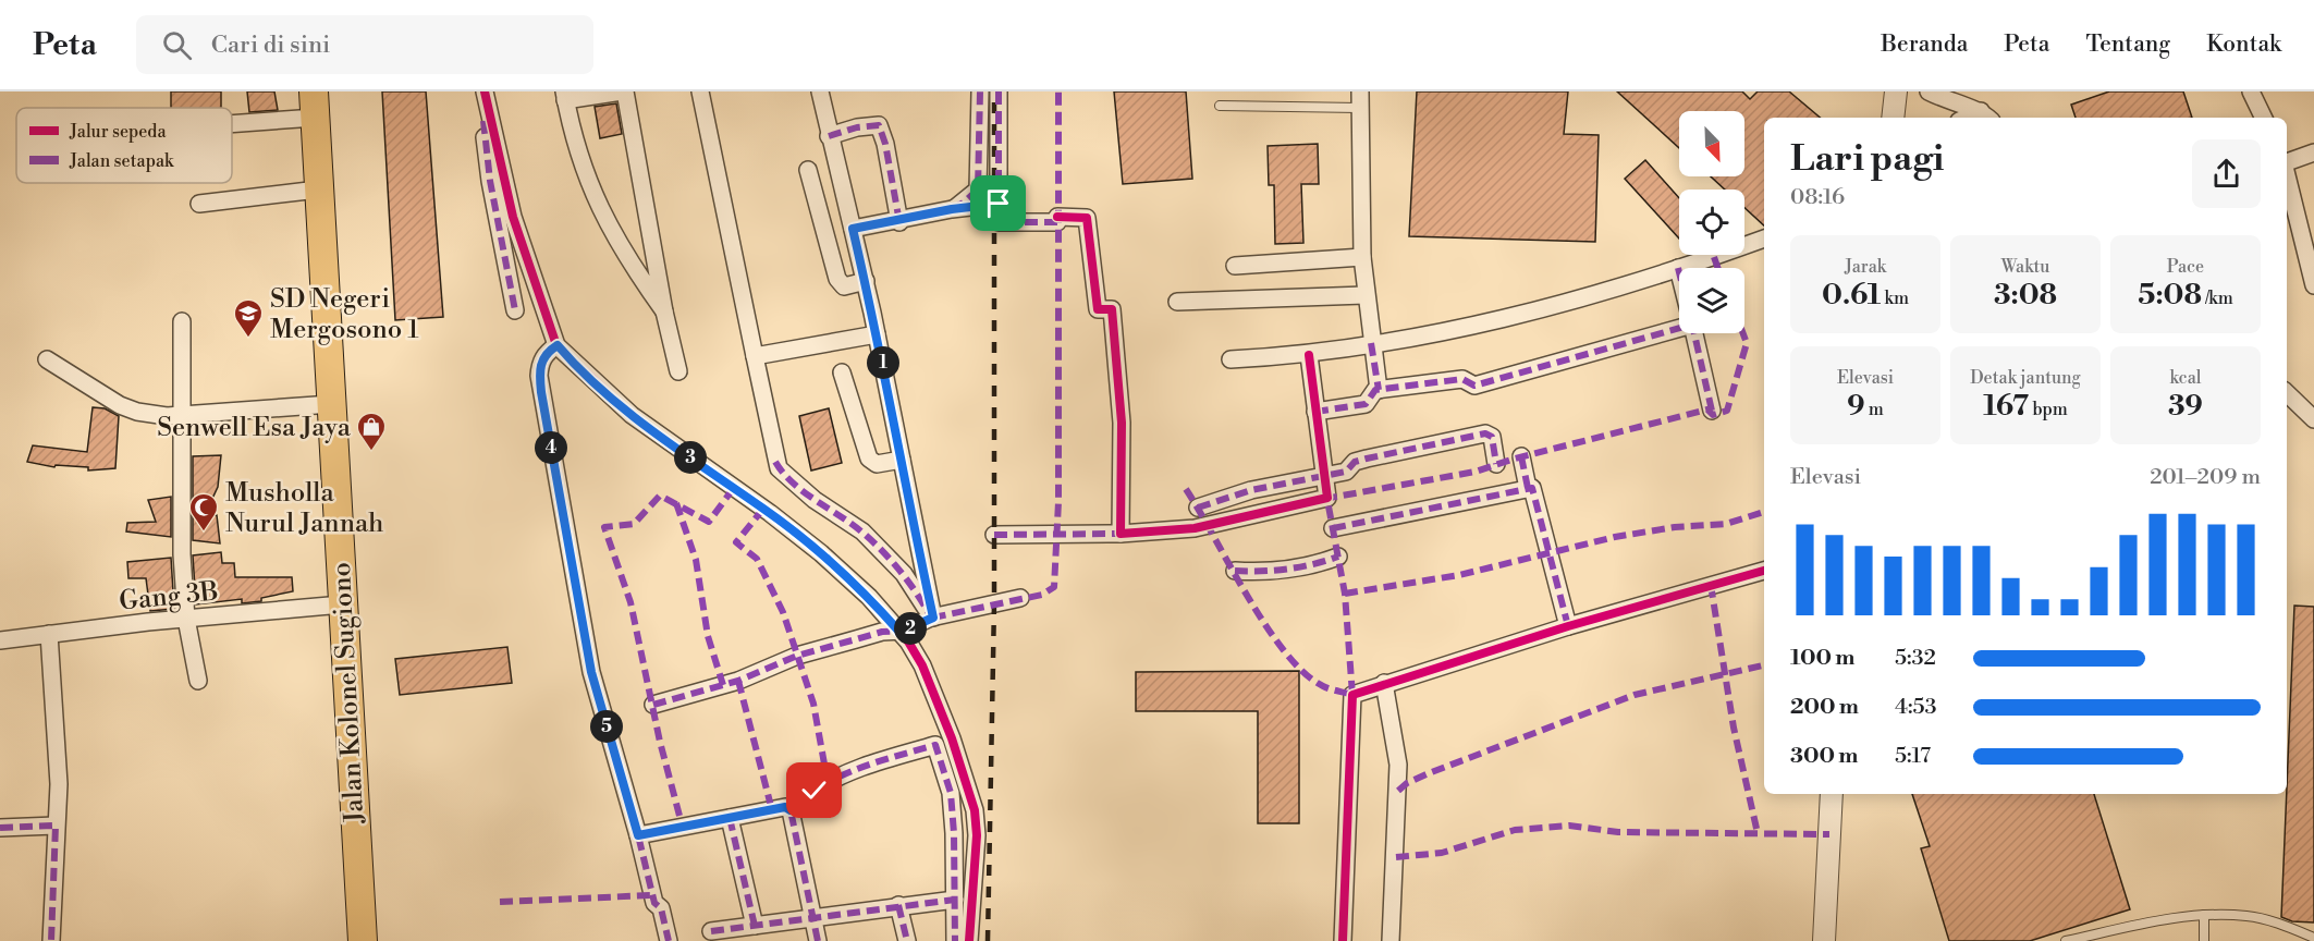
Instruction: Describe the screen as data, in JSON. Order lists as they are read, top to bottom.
{
  "streets": {
    "highway": ["Jalan Kolonel Sugiono"],
    "street": ["Gang 3B"]
  },
  "crossings": [
    ["Gang 3B", "Jalan Kolonel Sugiono"]
  ],
  "places": {
    "school or university": ["SD Negeri Mergosono 1"],
    "shop": ["Senwell Esa Jaya"],
    "mosque": ["Musholla Nurul Jannah"]
  },
  "legend": ["Jalur sepeda", "Jalan setapak"],
  "north": "bottom right",
  "page": {
    "header": "Peta",
    "search": "Cari di sini",
    "nav": [
      "Beranda",
      "Peta",
      "Tentang",
      "Kontak"
    ],
    "heading": ["Lari pagi", "08:16"],
    "stats": [
      ["Jarak", "0.61 km"],
      ["Waktu", "3:08"],
      ["Pace", "5:08 /km"],
      ["Elevasi", "9 m"],
      ["Detak jantung", "167 bpm"],
      ["kcal", "39"]
    ],
    "pins": [
      "1",
      "4",
      "3",
      "2",
      "5"
    ],
    "chart": ["Elevasi", "201–209 m"],
    "list": [
      {
        "name": "100 m",
        "note": "5:32"
      },
      {
        "name": "200 m",
        "note": "4:53"
      },
      {
        "name": "300 m",
        "note": "5:17"
      }
    ]
  }
}
